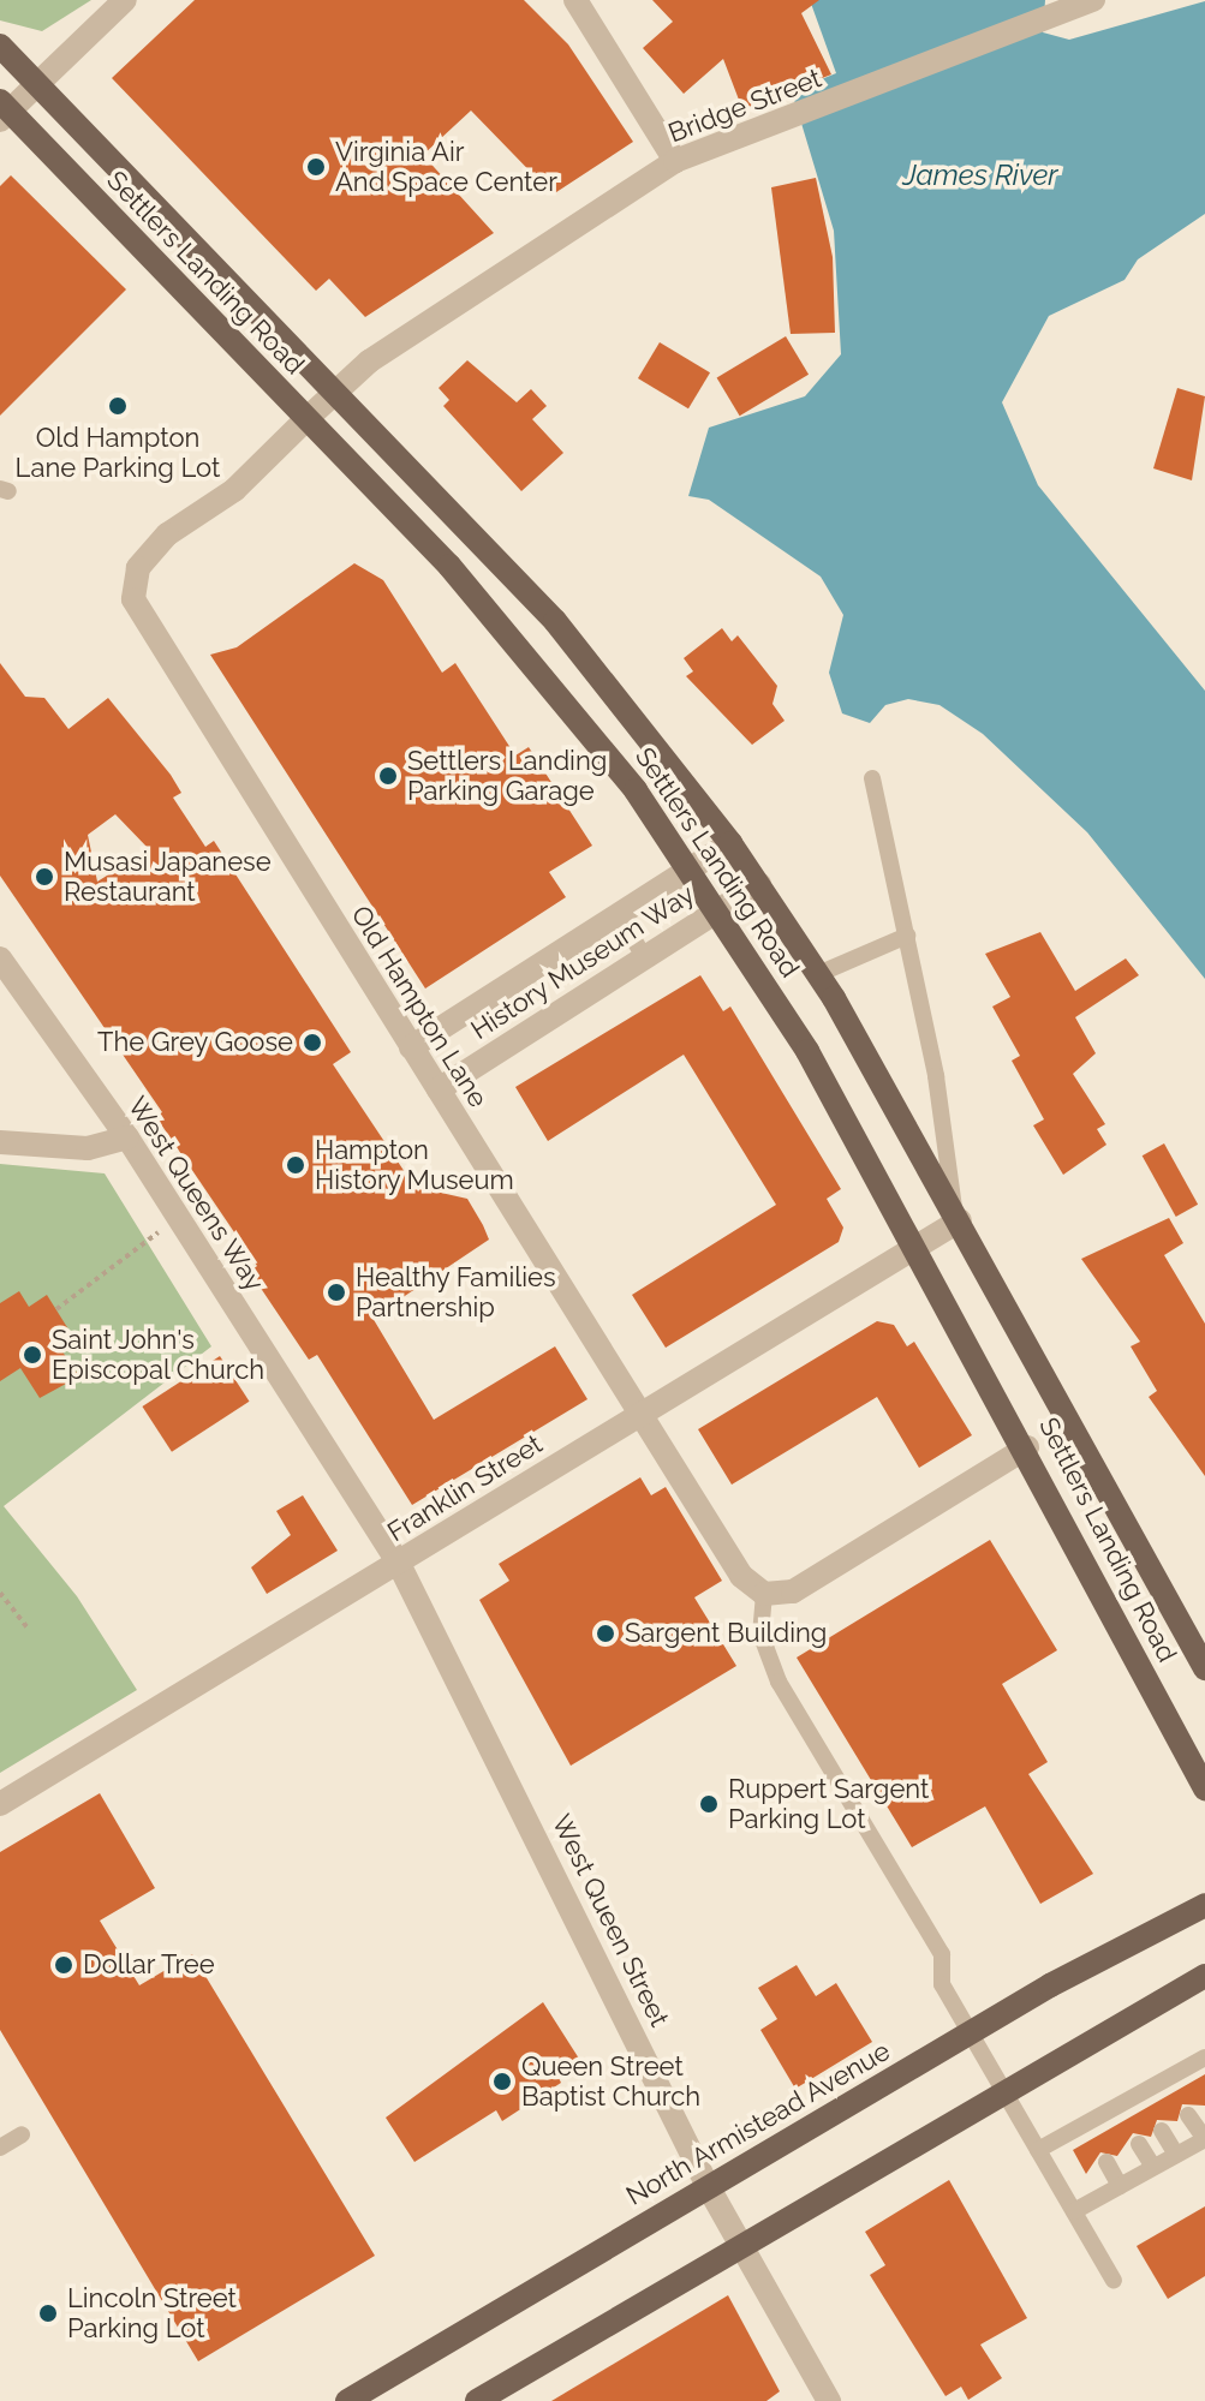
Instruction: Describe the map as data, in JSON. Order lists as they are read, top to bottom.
{
  "streets": {
    "main road": ["Settlers Landing Road", "North Armistead Avenue"],
    "street": [
      "Bridge Street",
      "History Museum Way",
      "Old Hampton Lane",
      "West Queens Way",
      "Franklin Street",
      "West Queen Street"
    ]
  },
  "crossings": [
    ["Bridge Street", "Settlers Landing Road"],
    ["Bridge Street", "Old Hampton Lane"],
    ["Settlers Landing Road", "History Museum Way"],
    ["Settlers Landing Road", "Old Hampton Lane"],
    ["Settlers Landing Road", "Franklin Street"],
    ["History Museum Way", "Old Hampton Lane"],
    ["Old Hampton Lane", "Franklin Street"],
    ["West Queens Way", "Franklin Street"],
    ["West Queens Way", "West Queen Street"],
    ["Franklin Street", "West Queen Street"],
    ["West Queen Street", "North Armistead Avenue"]
  ],
  "water": ["James River"],
  "places": [
    "Virginia Air And Space Center",
    "Old Hampton Lane Parking Lot",
    "Settlers Landing Parking Garage",
    "Musasi Japanese Restaurant",
    "The Grey Goose",
    "Hampton History Museum",
    "Healthy Families Partnership",
    "Saint John's Episcopal Church",
    "Sargent Building",
    "Ruppert Sargent Parking Lot",
    "Dollar Tree",
    "Queen Street Baptist Church",
    "Lincoln Street Parking Lot"
  ]
}
